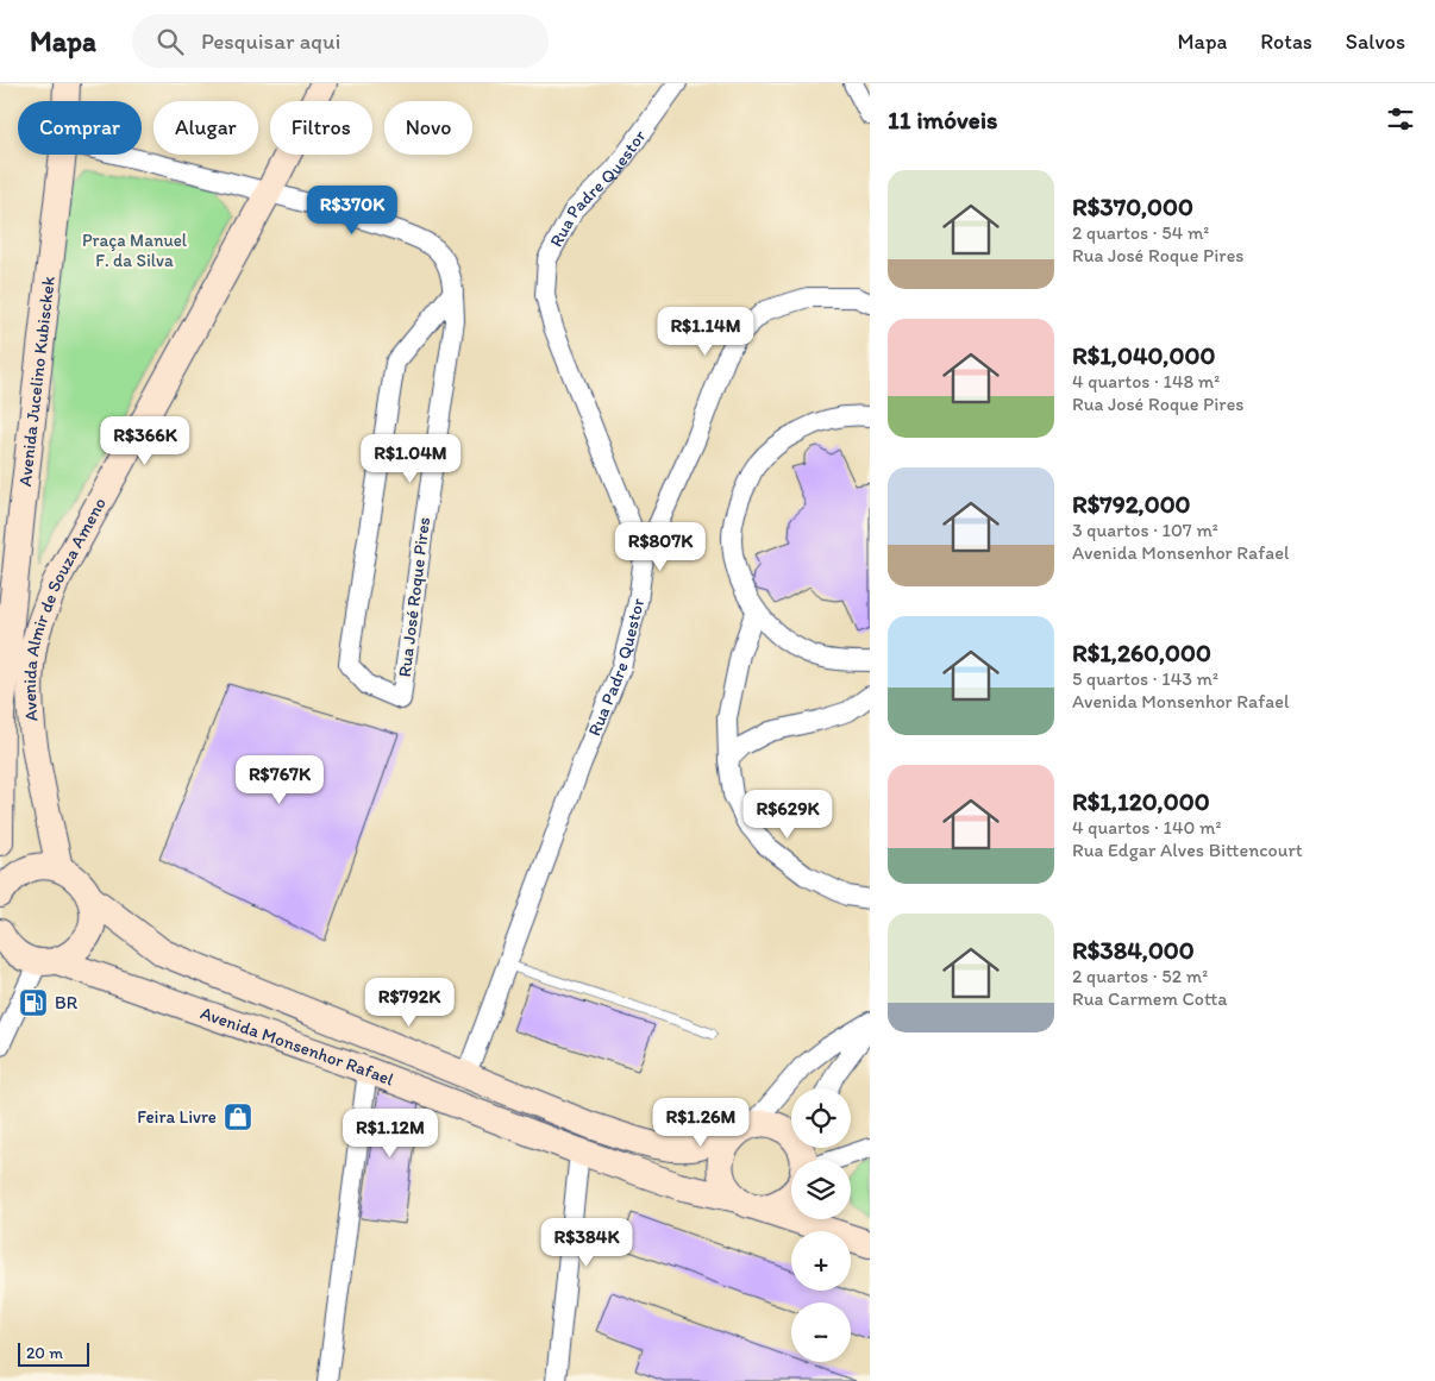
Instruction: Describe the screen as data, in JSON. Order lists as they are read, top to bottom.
{
  "streets": {
    "main road": ["Avenida Jucelino Kubisckek", "Avenida Almir de Souza Ameno", "Avenida Monsenhor Rafael"],
    "street": ["Rua Padre Questor", "Rua José Roque Pires"]
  },
  "crossings": [
    ["Rua Padre Questor", "Avenida Monsenhor Rafael"],
    ["Rua José Roque Pires", "Avenida Almir de Souza Ameno"],
    ["Avenida Almir de Souza Ameno", "Avenida Monsenhor Rafael"]
  ],
  "parks": ["Praça Manuel F. da Silva"],
  "places": {
    "fuel station": ["BR"],
    "shop": ["Feira Livre"]
  },
  "scale_bar": "20 m",
  "page": {
    "header": "Mapa",
    "search": "Pesquisar aqui",
    "nav": ["Mapa", "Rotas", "Salvos"],
    "heading": "11 imóveis",
    "chip": [
      "Comprar",
      "Alugar",
      "Filtros",
      "Novo"
    ],
    "list": [
      {
        "name": "R$370,000",
        "note": "2 quartos · 54 m² · Rua José Roque Pires"
      },
      {
        "name": "R$1,040,000",
        "note": "4 quartos · 148 m² · Rua José Roque Pires"
      },
      {
        "name": "R$792,000",
        "note": "3 quartos · 107 m² · Avenida Monsenhor Rafael"
      },
      {
        "name": "R$1,260,000",
        "note": "5 quartos · 143 m² · Avenida Monsenhor Rafael"
      },
      {
        "name": "R$1,120,000",
        "note": "4 quartos · 140 m² · Rua Edgar Alves Bittencourt"
      },
      {
        "name": "R$384,000",
        "note": "2 quartos · 52 m² · Rua Carmem Cotta"
      }
    ],
    "price": [
      "R$370K",
      "R$1.14M",
      "R$366K",
      "R$1.04M",
      "R$807K",
      "R$767K",
      "R$629K",
      "R$792K",
      "R$1.26M",
      "R$1.12M",
      "R$384K"
    ],
    "map_buttons": ["+", "−"],
    "scale": "20 m"
  }
}
